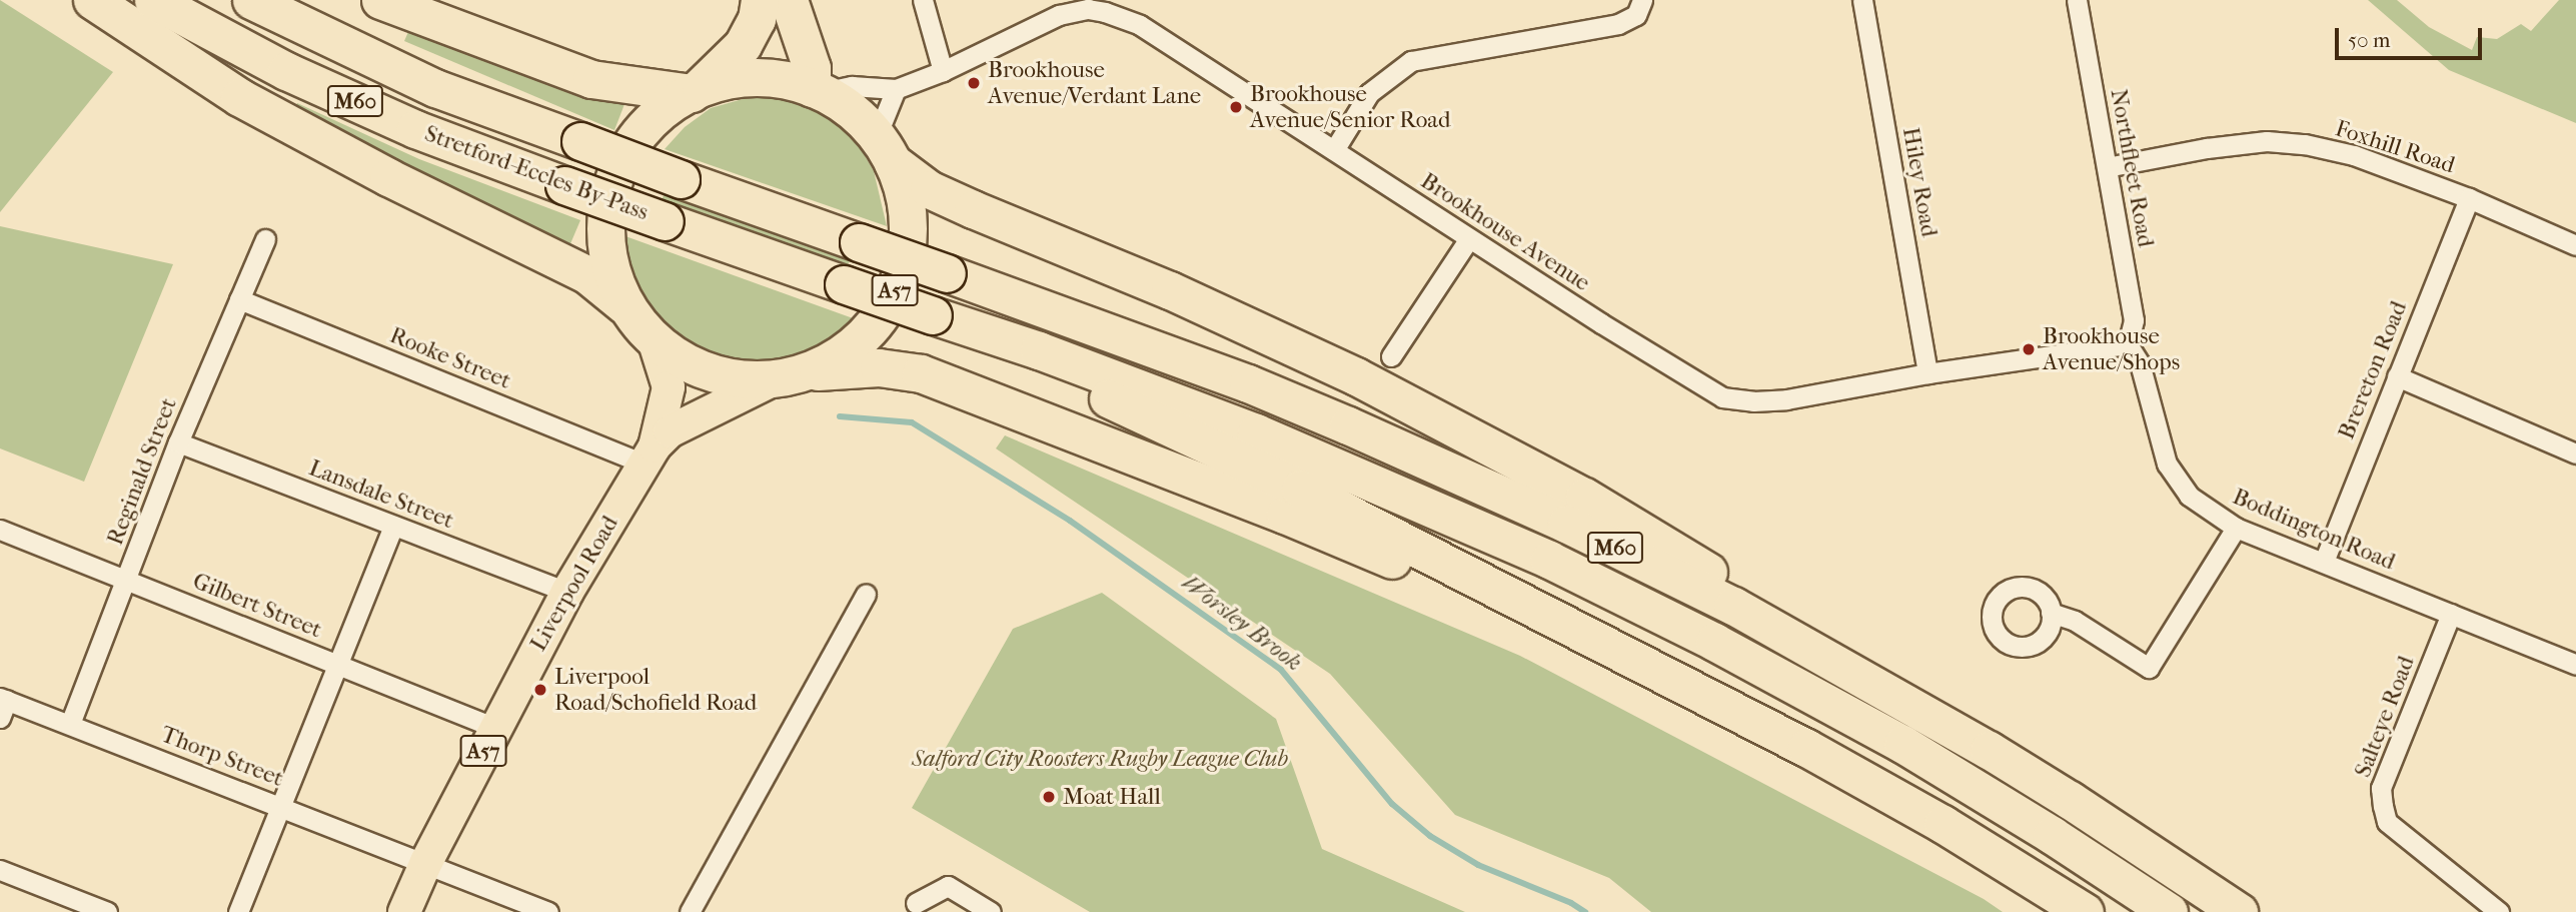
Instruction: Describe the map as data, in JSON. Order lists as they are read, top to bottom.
{
  "streets": {
    "highway": ["M60", "Stretford-Eccles By-Pass", "A57"],
    "main road": ["Liverpool Road"],
    "street": [
      "Foxhill Road",
      "Northfleet Road",
      "Hiley Road",
      "Brookhouse Avenue",
      "Rooke Street",
      "Brereton Road",
      "Reginald Street",
      "Lansdale Street",
      "Boddington Road",
      "Gilbert Street",
      "Salteye Road",
      "Thorp Street"
    ]
  },
  "crossings": [
    ["M60", "Stretford-Eccles By-Pass"],
    ["M60", "A57"],
    ["M60", "Liverpool Road"],
    ["Foxhill Road", "Northfleet Road"],
    ["Foxhill Road", "Brereton Road"],
    ["Northfleet Road", "Brookhouse Avenue"],
    ["Northfleet Road", "Boddington Road"],
    ["Hiley Road", "Brookhouse Avenue"],
    ["Brookhouse Avenue", "A57"],
    ["Brookhouse Avenue", "Boddington Road"],
    ["A57", "Liverpool Road"],
    ["Rooke Street", "Reginald Street"],
    ["Rooke Street", "Liverpool Road"],
    ["Brereton Road", "Boddington Road"],
    ["Reginald Street", "Lansdale Street"],
    ["Reginald Street", "Gilbert Street"],
    ["Reginald Street", "Thorp Street"],
    ["Lansdale Street", "Liverpool Road"],
    ["Boddington Road", "Salteye Road"],
    ["Liverpool Road", "Gilbert Street"],
    ["Liverpool Road", "Thorp Street"]
  ],
  "water": ["Worsley Brook"],
  "parks": ["Salford City Roosters Rugby League Club"],
  "places": [
    "Brookhouse Avenue/Verdant Lane",
    "Brookhouse Avenue/Senior Road",
    "Brookhouse Avenue/Shops",
    "Liverpool Road/Schofield Road",
    "Moat Hall"
  ],
  "scale_bar": "50 m"
}
